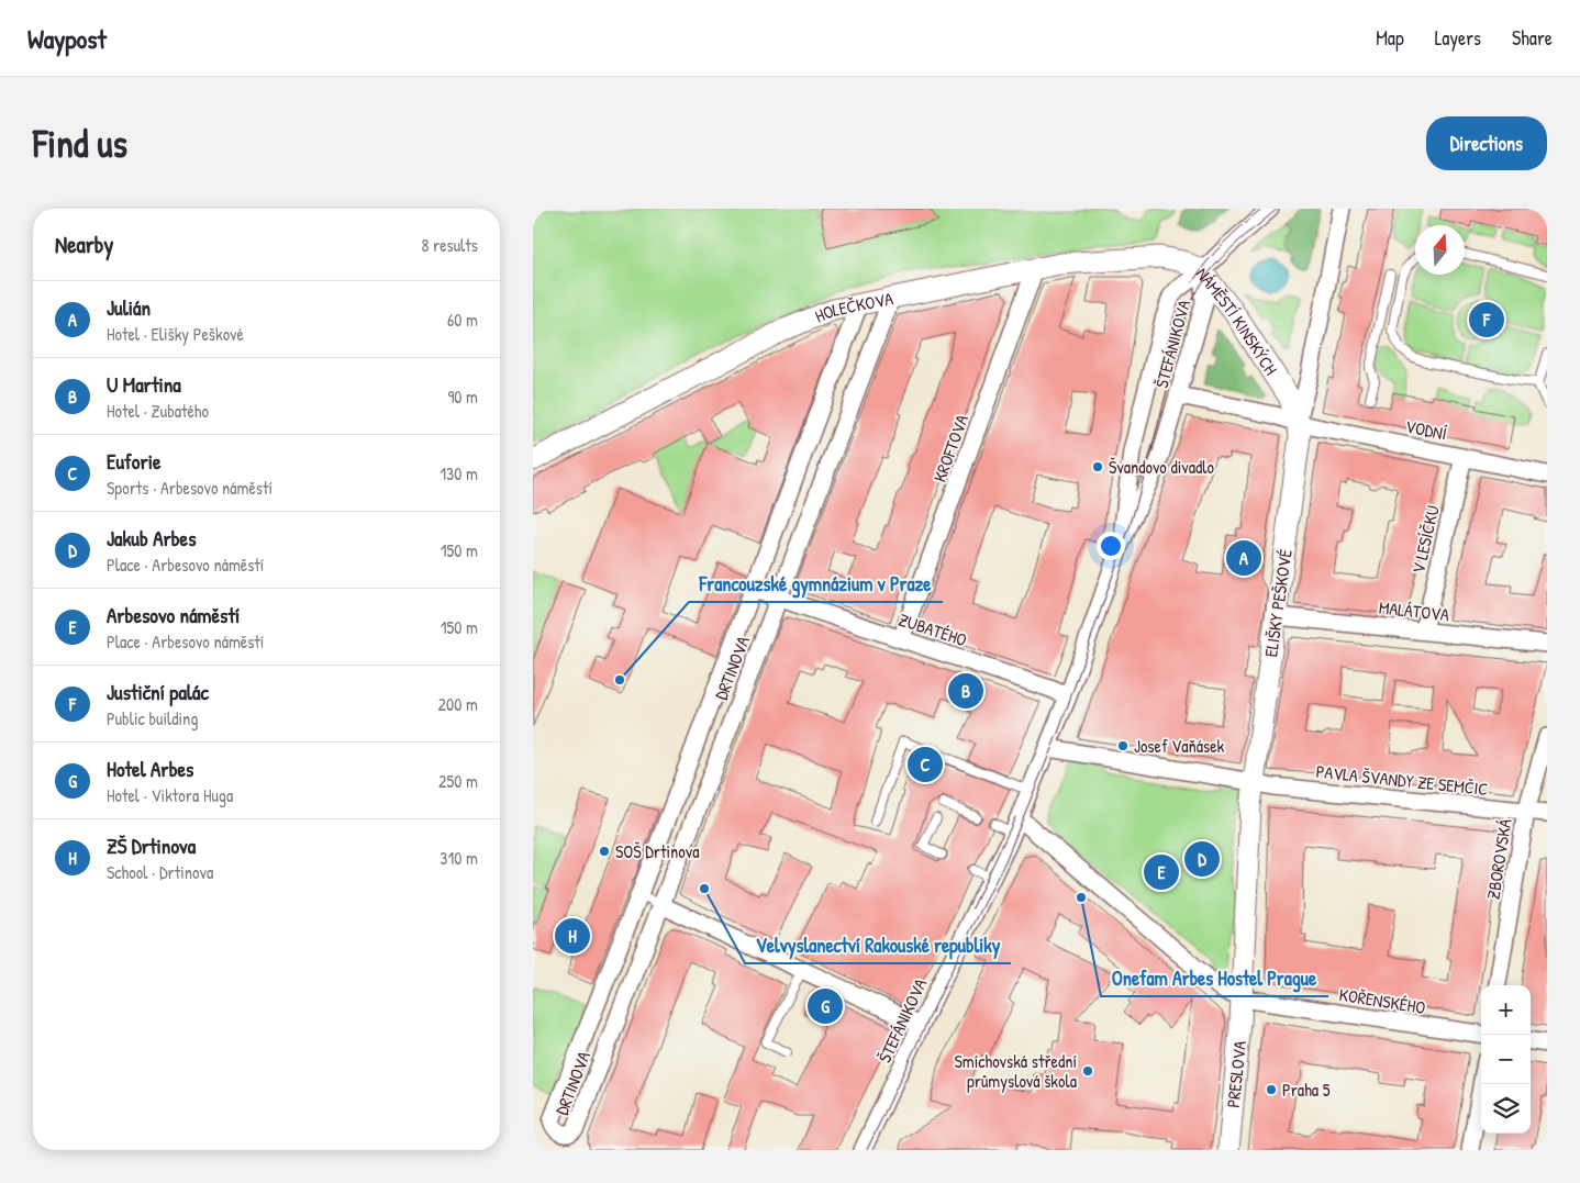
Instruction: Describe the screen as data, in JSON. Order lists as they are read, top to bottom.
{
  "streets": {
    "street": [
      "HOLEČKOVA",
      "NÁMĚSTÍ KINSKÝCH",
      "ŠTEFÁNIKOVA",
      "VODNÍ",
      "KROFTOVA",
      "V LESÍČKU",
      "ELIŠKY PEŠKOVÉ",
      "MALÁTOVA",
      "ZUBATÉHO",
      "DRTINOVA",
      "PAVLA ŠVANDY ZE SEMČIC",
      "ZBOROVSKÁ",
      "KOŘENSKÉHO",
      "PRESLOVA"
    ]
  },
  "crossings": [
    ["HOLEČKOVA", "NÁMĚSTÍ KINSKÝCH"],
    ["HOLEČKOVA", "ŠTEFÁNIKOVA"],
    ["HOLEČKOVA", "KROFTOVA"],
    ["HOLEČKOVA", "DRTINOVA"],
    ["NÁMĚSTÍ KINSKÝCH", "ŠTEFÁNIKOVA"],
    ["NÁMĚSTÍ KINSKÝCH", "VODNÍ"],
    ["NÁMĚSTÍ KINSKÝCH", "ELIŠKY PEŠKOVÉ"],
    ["ŠTEFÁNIKOVA", "ZUBATÉHO"],
    ["ŠTEFÁNIKOVA", "PAVLA ŠVANDY ZE SEMČIC"],
    ["VODNÍ", "V LESÍČKU"],
    ["VODNÍ", "ELIŠKY PEŠKOVÉ"],
    ["KROFTOVA", "ZUBATÉHO"],
    ["V LESÍČKU", "MALÁTOVA"],
    ["ELIŠKY PEŠKOVÉ", "MALÁTOVA"],
    ["ELIŠKY PEŠKOVÉ", "PAVLA ŠVANDY ZE SEMČIC"],
    ["ELIŠKY PEŠKOVÉ", "KOŘENSKÉHO"],
    ["ELIŠKY PEŠKOVÉ", "PRESLOVA"],
    ["ZUBATÉHO", "DRTINOVA"],
    ["PAVLA ŠVANDY ZE SEMČIC", "ZBOROVSKÁ"],
    ["KOŘENSKÉHO", "PRESLOVA"]
  ],
  "places": [
    "Švandovo divadlo",
    "Francouzské gymnázium v Praze",
    "Josef Vaňásek",
    "SOŠ Drtinova",
    "Velvyslanectví Rakouské republiky",
    "Onefam Arbes Hostel Prague",
    "Smíchovská střední průmyslová škola",
    "Praha 5"
  ],
  "north": "top",
  "page": {
    "header": "Waypost",
    "nav": ["Map", "Layers", "Share"],
    "buttons": "Directions",
    "title": "Find us",
    "heading": ["Nearby", "8 results"],
    "list": [
      {
        "mark": "A",
        "name": "Julián",
        "note": "Hotel · Elišky Peškové",
        "value": "60 m"
      },
      {
        "mark": "B",
        "name": "U Martina",
        "note": "Hotel · Zubatého",
        "value": "90 m"
      },
      {
        "mark": "C",
        "name": "Euforie",
        "note": "Sports · Arbesovo náměstí",
        "value": "130 m"
      },
      {
        "mark": "D",
        "name": "Jakub Arbes",
        "note": "Place · Arbesovo náměstí",
        "value": "150 m"
      },
      {
        "mark": "E",
        "name": "Arbesovo náměstí",
        "note": "Place · Arbesovo náměstí",
        "value": "150 m"
      },
      {
        "mark": "F",
        "name": "Justiční palác",
        "note": "Public building",
        "value": "200 m"
      },
      {
        "mark": "G",
        "name": "Hotel Arbes",
        "note": "Hotel · Viktora Huga",
        "value": "250 m"
      },
      {
        "mark": "H",
        "name": "ZŠ Drtinova",
        "note": "School · Drtinova",
        "value": "310 m"
      }
    ],
    "pins": [
      "F",
      "A",
      "B",
      "C",
      "D",
      "E",
      "H",
      "G"
    ],
    "map_buttons": ["+", "−"]
  }
}
